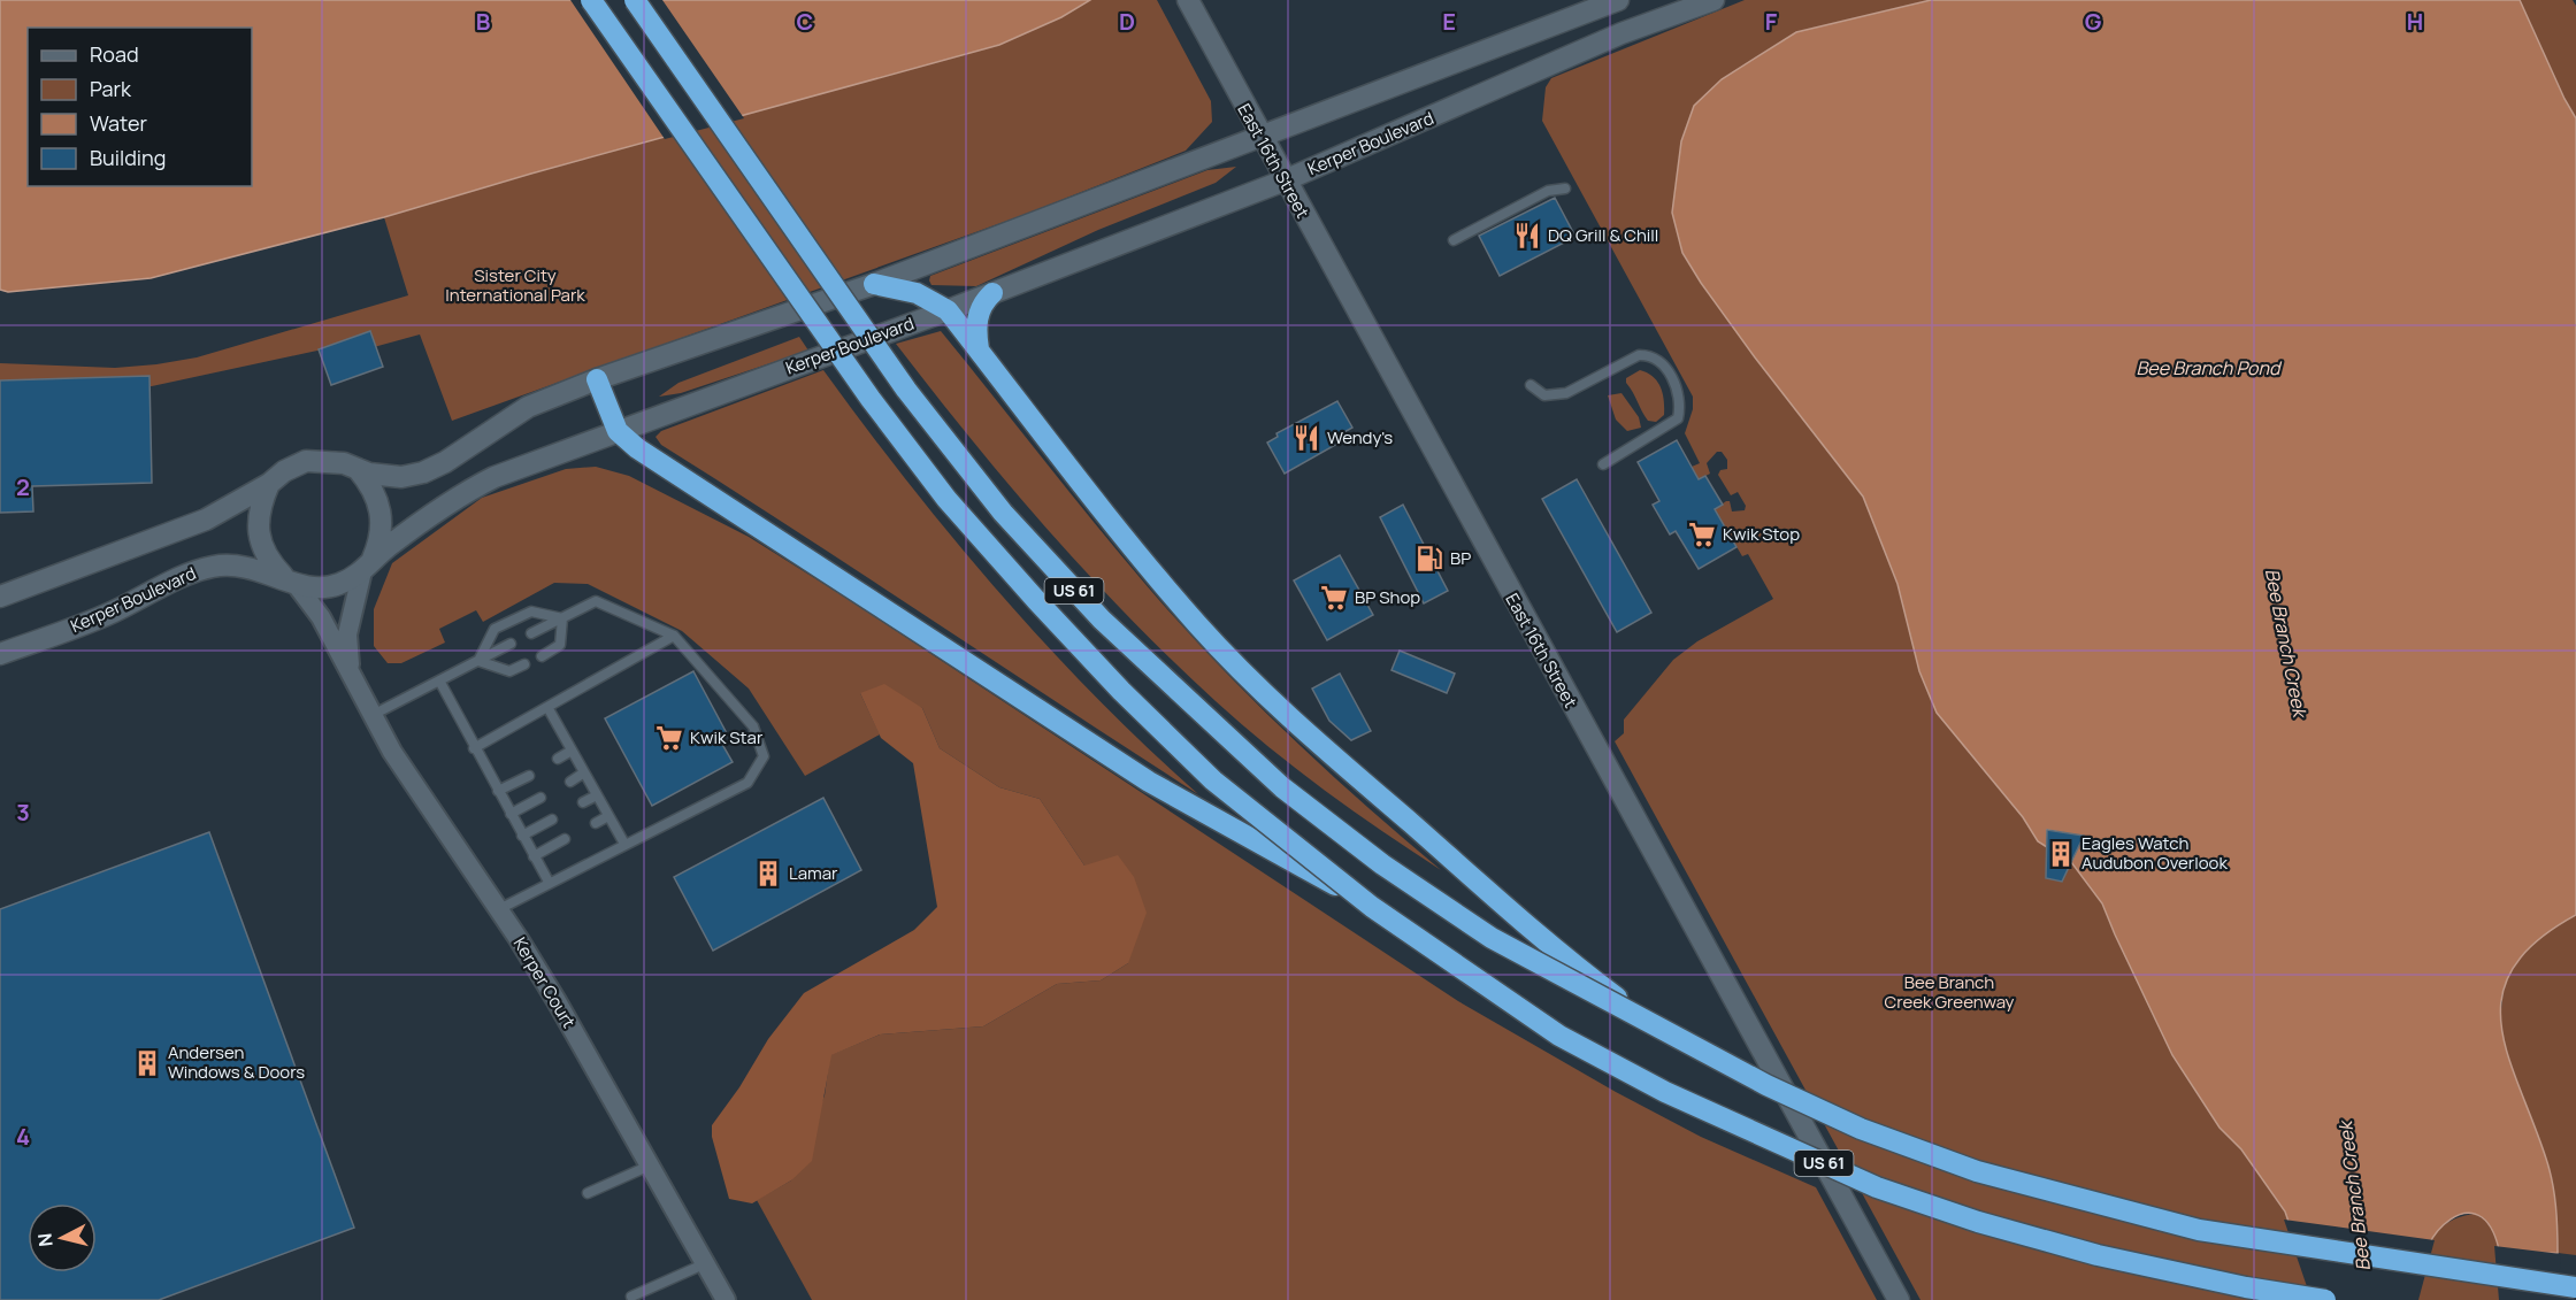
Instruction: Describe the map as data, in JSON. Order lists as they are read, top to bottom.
{
  "streets": {
    "highway": ["US 61"],
    "main road": ["Kerper Boulevard", "East 16th Street"],
    "street": ["Kerper Court"]
  },
  "crossings": [
    ["Kerper Boulevard", "East 16th Street"],
    ["Kerper Boulevard", "Kerper Court"]
  ],
  "water": ["Bee Branch Pond", "Bee Branch Creek"],
  "parks": ["Sister City International Park", "Bee Branch Creek Greenway"],
  "places": {
    "restaurant": ["DQ Grill & Chill", "Wendy's"],
    "supermarket": ["Kwik Stop", "BP Shop", "Kwik Star"],
    "fuel station": ["BP"],
    "building": ["Eagles Watch Audubon Overlook", "Lamar", "Andersen Windows & Doors"]
  },
  "legend": [
    "Road",
    "Park",
    "Water",
    "Building"
  ],
  "north": "left",
  "grid": {
    "columns": [
      "B",
      "C",
      "D",
      "E",
      "F",
      "G",
      "H"
    ],
    "rows": ["2", "3", "4"]
  }
}
